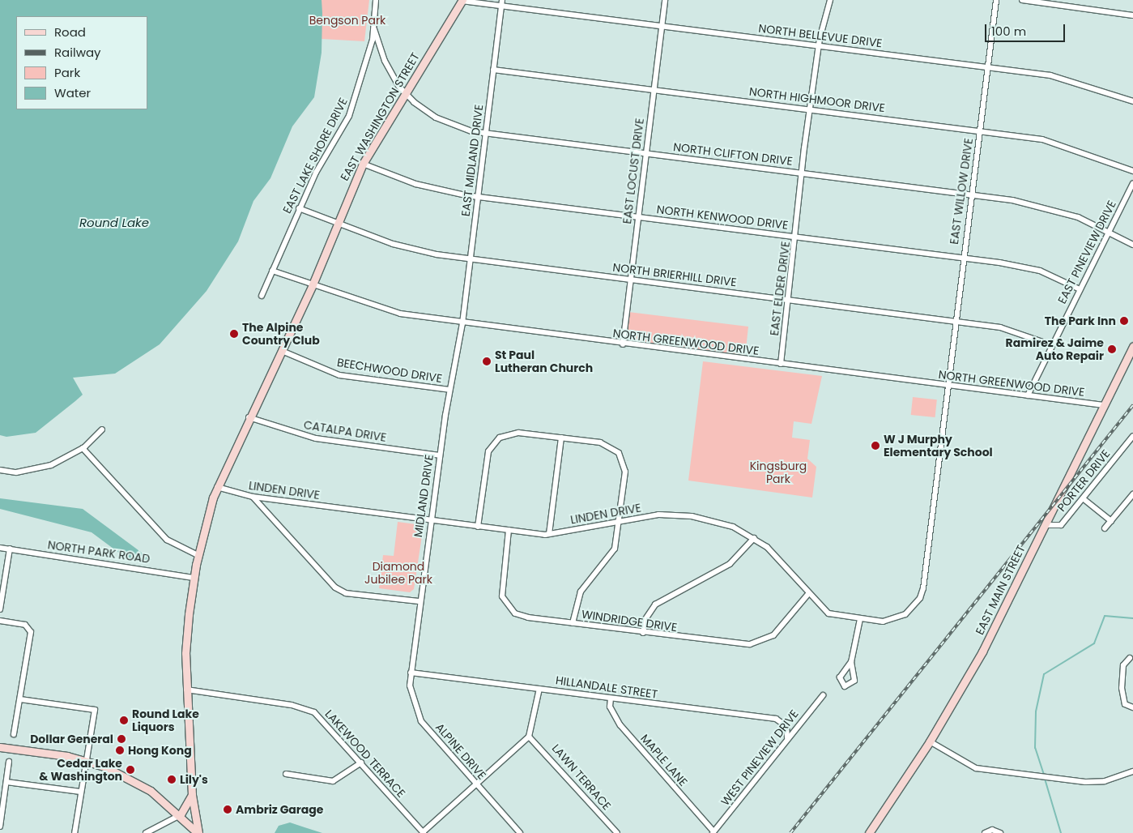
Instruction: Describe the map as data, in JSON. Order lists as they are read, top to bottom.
{
  "streets": {
    "main road": ["EAST WASHINGTON STREET", "EAST MAIN STREET"],
    "street": [
      "NORTH BELLEVUE DRIVE",
      "NORTH HIGHMOOR DRIVE",
      "NORTH CLIFTON DRIVE",
      "EAST LAKE SHORE DRIVE",
      "EAST MIDLAND DRIVE",
      "EAST LOCUST DRIVE",
      "EAST WILLOW DRIVE",
      "NORTH KENWOOD DRIVE",
      "EAST PINEVIEW DRIVE",
      "NORTH BRIERHILL DRIVE",
      "EAST ELDER DRIVE",
      "NORTH GREENWOOD DRIVE",
      "BEECHWOOD DRIVE",
      "CATALPA DRIVE",
      "PORTER DRIVE",
      "LINDEN DRIVE",
      "MIDLAND DRIVE",
      "NORTH PARK ROAD",
      "WINDRIDGE DRIVE",
      "HILLANDALE STREET",
      "ALPINE DRIVE",
      "LAKEWOOD TERRACE",
      "WEST PINEVIEW DRIVE",
      "MAPLE LANE",
      "LAWN TERRACE"
    ]
  },
  "crossings": [
    ["NORTH BELLEVUE DRIVE", "EAST WASHINGTON STREET"],
    ["NORTH BELLEVUE DRIVE", "EAST MIDLAND DRIVE"],
    ["NORTH BELLEVUE DRIVE", "EAST LOCUST DRIVE"],
    ["NORTH BELLEVUE DRIVE", "EAST WILLOW DRIVE"],
    ["NORTH BELLEVUE DRIVE", "EAST ELDER DRIVE"],
    ["NORTH HIGHMOOR DRIVE", "EAST MIDLAND DRIVE"],
    ["NORTH HIGHMOOR DRIVE", "EAST LOCUST DRIVE"],
    ["NORTH HIGHMOOR DRIVE", "EAST WILLOW DRIVE"],
    ["NORTH HIGHMOOR DRIVE", "EAST ELDER DRIVE"],
    ["EAST WASHINGTON STREET", "NORTH CLIFTON DRIVE"],
    ["EAST WASHINGTON STREET", "NORTH KENWOOD DRIVE"],
    ["EAST WASHINGTON STREET", "NORTH BRIERHILL DRIVE"],
    ["EAST WASHINGTON STREET", "NORTH GREENWOOD DRIVE"],
    ["EAST WASHINGTON STREET", "BEECHWOOD DRIVE"],
    ["EAST WASHINGTON STREET", "CATALPA DRIVE"],
    ["EAST WASHINGTON STREET", "LINDEN DRIVE"],
    ["EAST WASHINGTON STREET", "NORTH PARK ROAD"],
    ["EAST WASHINGTON STREET", "LAKEWOOD TERRACE"],
    ["NORTH CLIFTON DRIVE", "EAST LAKE SHORE DRIVE"],
    ["NORTH CLIFTON DRIVE", "EAST MIDLAND DRIVE"],
    ["NORTH CLIFTON DRIVE", "EAST LOCUST DRIVE"],
    ["NORTH CLIFTON DRIVE", "EAST WILLOW DRIVE"],
    ["NORTH CLIFTON DRIVE", "EAST PINEVIEW DRIVE"],
    ["NORTH CLIFTON DRIVE", "EAST ELDER DRIVE"],
    ["EAST LAKE SHORE DRIVE", "NORTH BRIERHILL DRIVE"],
    ["EAST LAKE SHORE DRIVE", "NORTH GREENWOOD DRIVE"],
    ["EAST MIDLAND DRIVE", "NORTH KENWOOD DRIVE"],
    ["EAST MIDLAND DRIVE", "NORTH BRIERHILL DRIVE"],
    ["EAST MIDLAND DRIVE", "NORTH GREENWOOD DRIVE"],
    ["EAST MIDLAND DRIVE", "MIDLAND DRIVE"],
    ["EAST LOCUST DRIVE", "NORTH KENWOOD DRIVE"],
    ["EAST LOCUST DRIVE", "NORTH BRIERHILL DRIVE"],
    ["EAST LOCUST DRIVE", "NORTH GREENWOOD DRIVE"],
    ["EAST WILLOW DRIVE", "NORTH KENWOOD DRIVE"],
    ["EAST WILLOW DRIVE", "NORTH BRIERHILL DRIVE"],
    ["EAST WILLOW DRIVE", "NORTH GREENWOOD DRIVE"],
    ["EAST WILLOW DRIVE", "LINDEN DRIVE"],
    ["NORTH KENWOOD DRIVE", "EAST PINEVIEW DRIVE"],
    ["NORTH KENWOOD DRIVE", "EAST ELDER DRIVE"],
    ["EAST PINEVIEW DRIVE", "NORTH BRIERHILL DRIVE"],
    ["EAST PINEVIEW DRIVE", "NORTH GREENWOOD DRIVE"],
    ["NORTH BRIERHILL DRIVE", "EAST ELDER DRIVE"],
    ["EAST ELDER DRIVE", "NORTH GREENWOOD DRIVE"],
    ["NORTH GREENWOOD DRIVE", "MIDLAND DRIVE"],
    ["NORTH GREENWOOD DRIVE", "EAST MAIN STREET"],
    ["BEECHWOOD DRIVE", "MIDLAND DRIVE"],
    ["CATALPA DRIVE", "MIDLAND DRIVE"],
    ["PORTER DRIVE", "EAST MAIN STREET"],
    ["LINDEN DRIVE", "MIDLAND DRIVE"],
    ["LINDEN DRIVE", "WINDRIDGE DRIVE"],
    ["MIDLAND DRIVE", "HILLANDALE STREET"],
    ["MIDLAND DRIVE", "ALPINE DRIVE"],
    ["HILLANDALE STREET", "ALPINE DRIVE"],
    ["HILLANDALE STREET", "WEST PINEVIEW DRIVE"],
    ["HILLANDALE STREET", "MAPLE LANE"],
    ["WEST PINEVIEW DRIVE", "MAPLE LANE"]
  ],
  "water": ["Round Lake"],
  "parks": ["Bengson Park", "Kingsburg Park", "Diamond Jubilee Park"],
  "places": [
    "The Park Inn",
    "The Alpine Country Club",
    "Ramirez & Jaime Auto Repair",
    "St Paul Lutheran Church",
    "W J Murphy Elementary School",
    "Round Lake Liquors",
    "Dollar General",
    "Hong Kong",
    "Cedar Lake & Washington",
    "Lily's",
    "Ambriz Garage"
  ],
  "legend": [
    "Road",
    "Railway",
    "Park",
    "Water"
  ],
  "scale_bar": "100 m"
}
